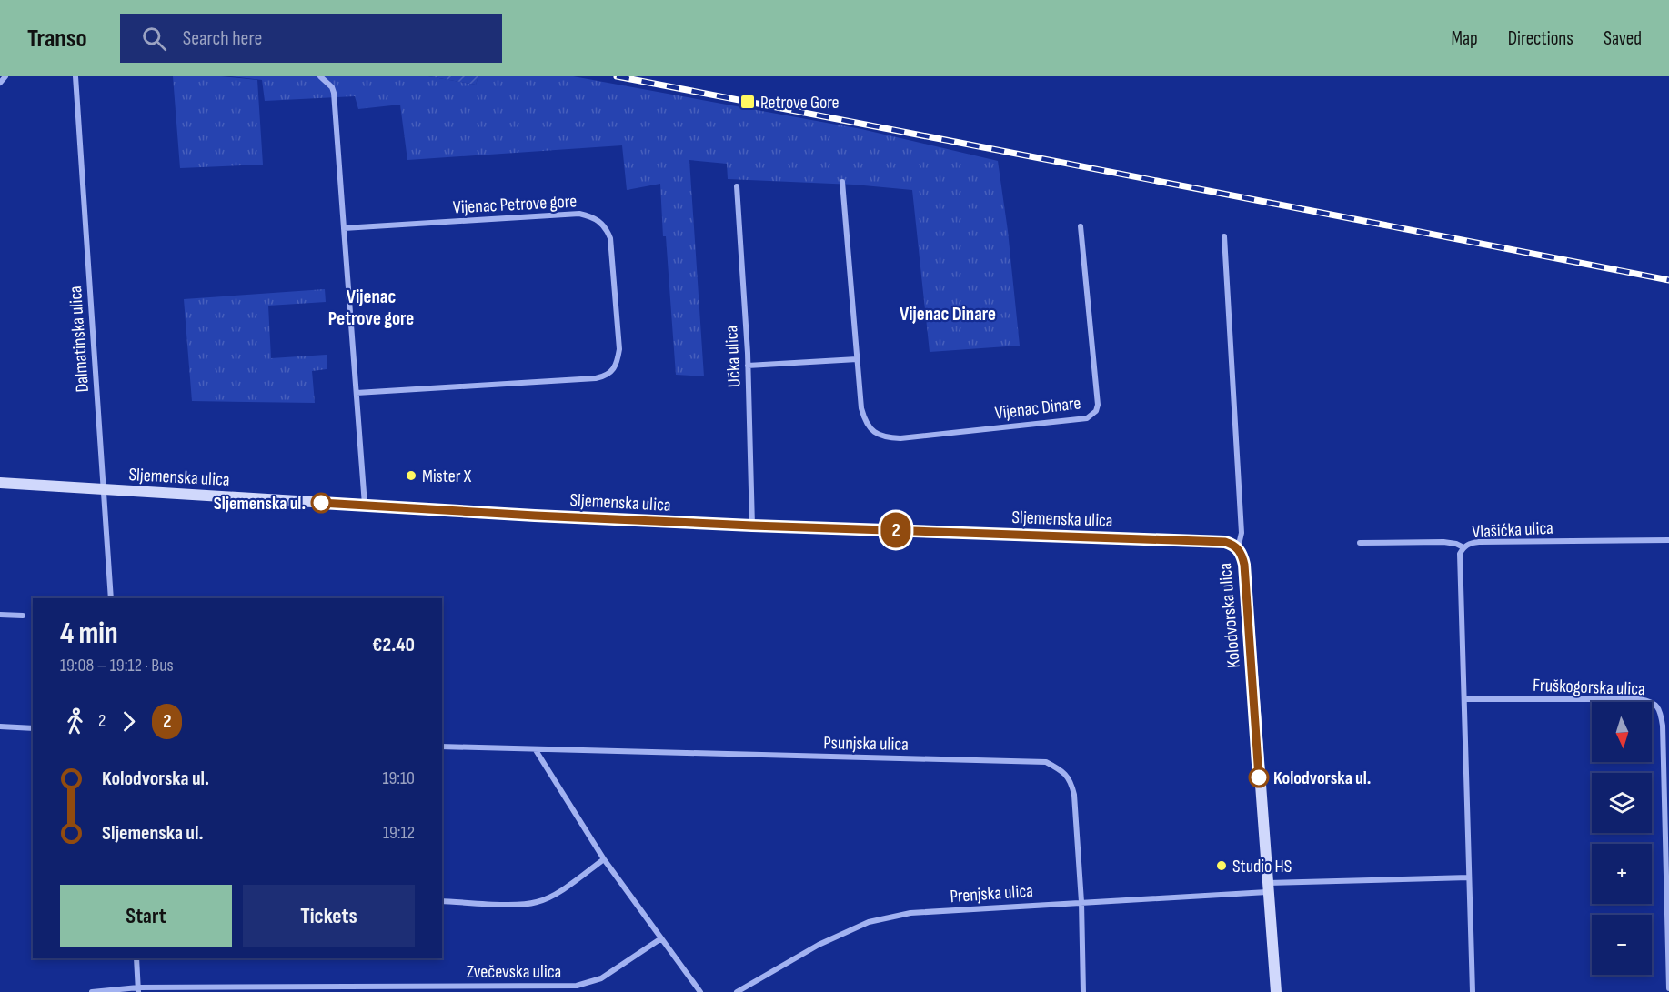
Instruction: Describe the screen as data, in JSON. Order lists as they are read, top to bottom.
{
  "streets": {
    "street": [
      "Vijenac Petrove gore",
      "Dalmatinska ulica",
      "Učka ulica",
      "Vijenac Dinare",
      "Sljemenska ulica",
      "Vlašićka ulica",
      "Kolodvorska ulica",
      "Fruškogorska ulica",
      "Psunjska ulica",
      "Prenjska ulica",
      "Zvečevska ulica"
    ]
  },
  "crossings": [
    ["Dalmatinska ulica", "Sljemenska ulica"],
    ["Učka ulica", "Sljemenska ulica"],
    ["Sljemenska ulica", "Kolodvorska ulica"],
    ["Kolodvorska ulica", "Prenjska ulica"],
    ["Psunjska ulica", "Prenjska ulica"]
  ],
  "districts": ["Vijenac Petrove gore", "Vijenac Dinare"],
  "places": {
    "transit": ["Petrove Gore"],
    "other": [
      "Mister X",
      "Sljemenska ul.",
      "Kolodvorska ul.",
      "Studio HS"
    ]
  },
  "lines": ["bus line 2"],
  "north": "bottom",
  "page": {
    "header": "Transo",
    "search": "Search here",
    "nav": ["Map", "Directions", "Saved"],
    "on_map": "2",
    "heading": ["4 min", "19:08 – 19:12 · Bus", "€2.40"],
    "legs": ["2", "2"],
    "map_buttons": ["+", "−"],
    "list": [
      {
        "name": "Kolodvorska ul.",
        "value": "19:10"
      },
      {
        "name": "Sljemenska ul.",
        "value": "19:12"
      }
    ],
    "buttons": ["Start", "Tickets"]
  }
}
